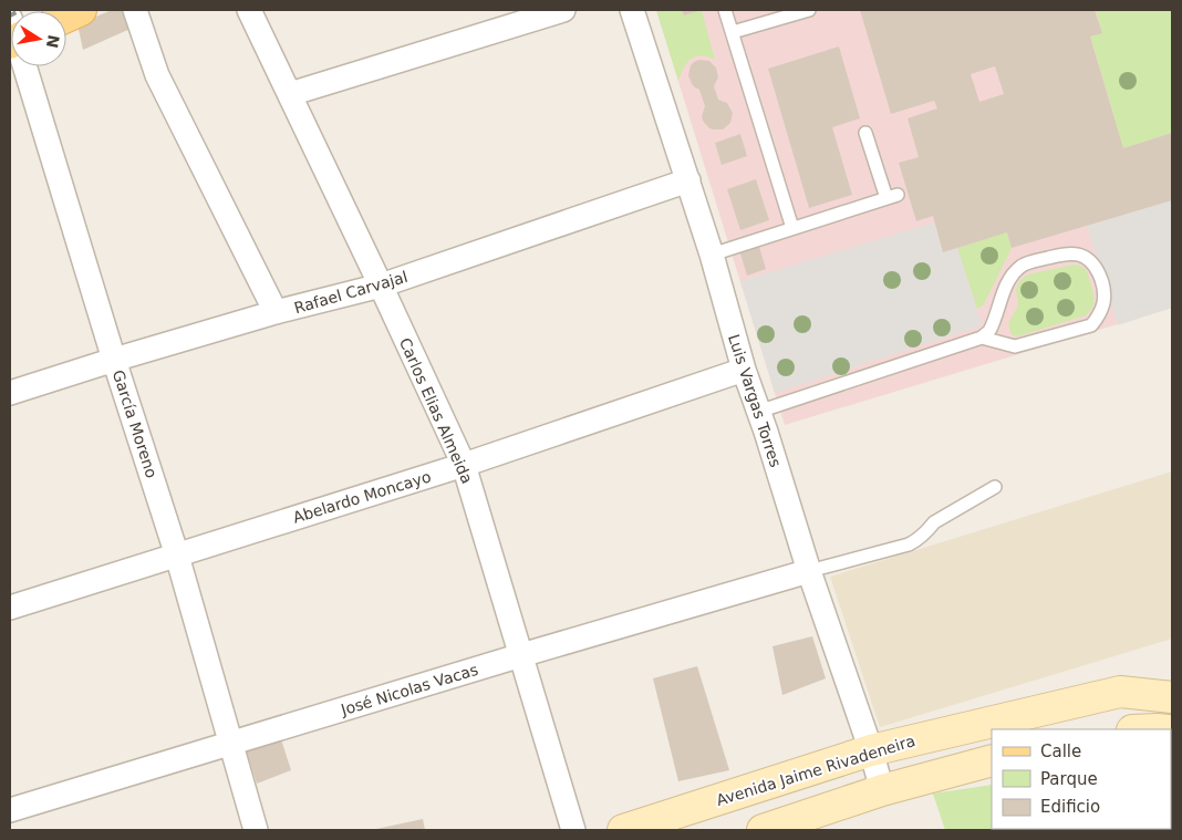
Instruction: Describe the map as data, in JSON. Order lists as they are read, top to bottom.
{
  "streets": {
    "main road": ["Avenida Jaime Rivadeneira"],
    "street": [
      "Rafael Carvajal",
      "Luis Vargas Torres",
      "Carlos Elias Almeida",
      "García Moreno",
      "Abelardo Moncayo",
      "José Nicolas Vacas"
    ]
  },
  "crossings": [
    ["Rafael Carvajal", "Luis Vargas Torres"],
    ["Rafael Carvajal", "Carlos Elias Almeida"],
    ["Rafael Carvajal", "García Moreno"],
    ["Luis Vargas Torres", "Abelardo Moncayo"],
    ["Luis Vargas Torres", "José Nicolas Vacas"],
    ["Luis Vargas Torres", "Avenida Jaime Rivadeneira"],
    ["Carlos Elias Almeida", "Abelardo Moncayo"],
    ["Carlos Elias Almeida", "José Nicolas Vacas"],
    ["García Moreno", "Abelardo Moncayo"],
    ["García Moreno", "José Nicolas Vacas"]
  ],
  "legend": ["Calle", "Parque", "Edificio"],
  "north": "right"
}
